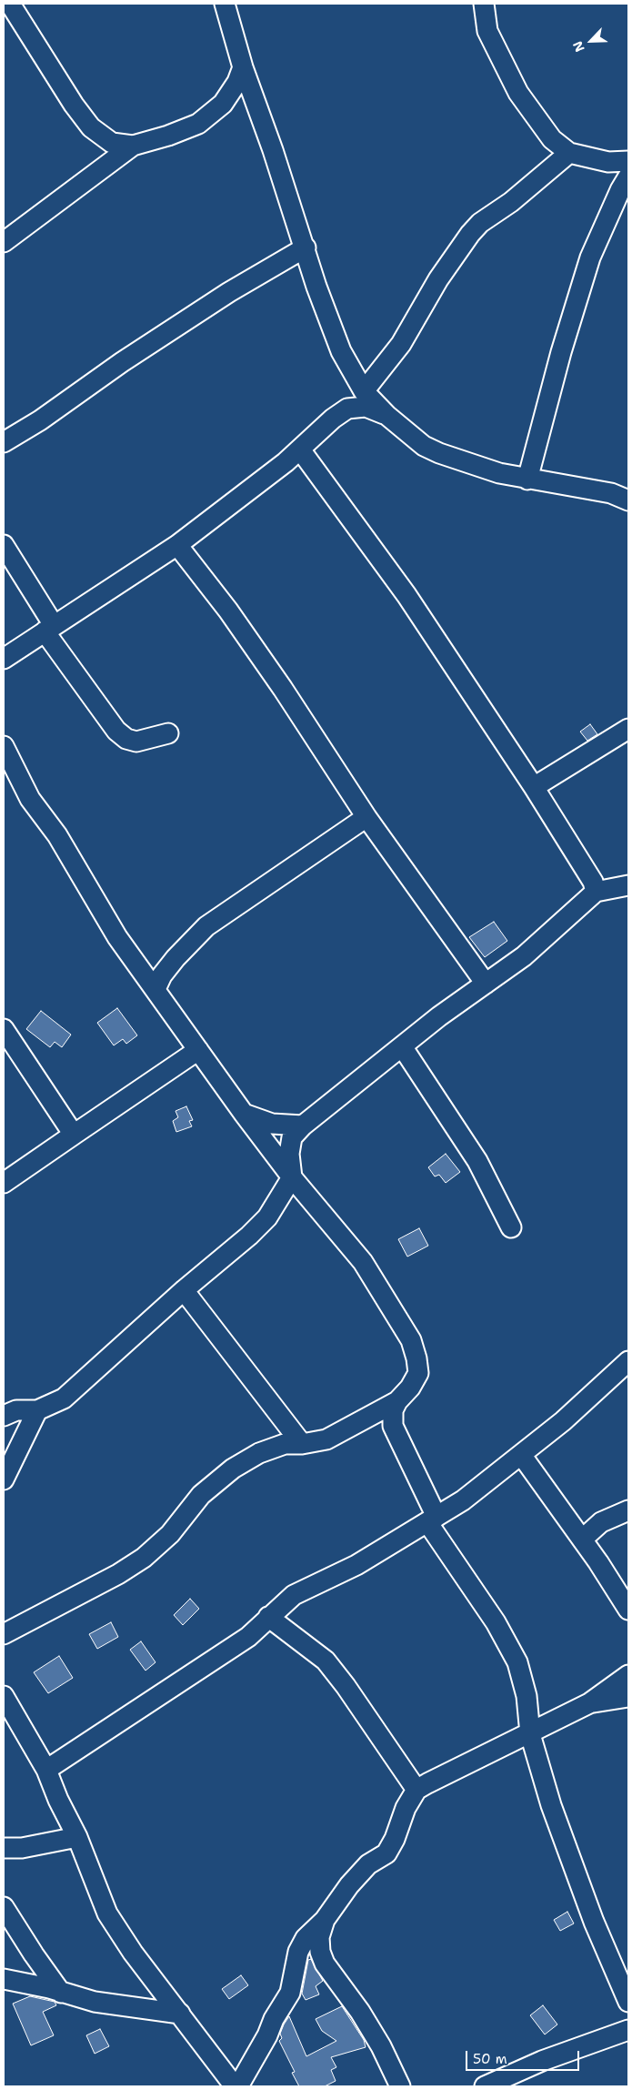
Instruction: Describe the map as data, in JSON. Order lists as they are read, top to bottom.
{
  "scale_bar": "50 m",
  "north": "bottom left"
}
